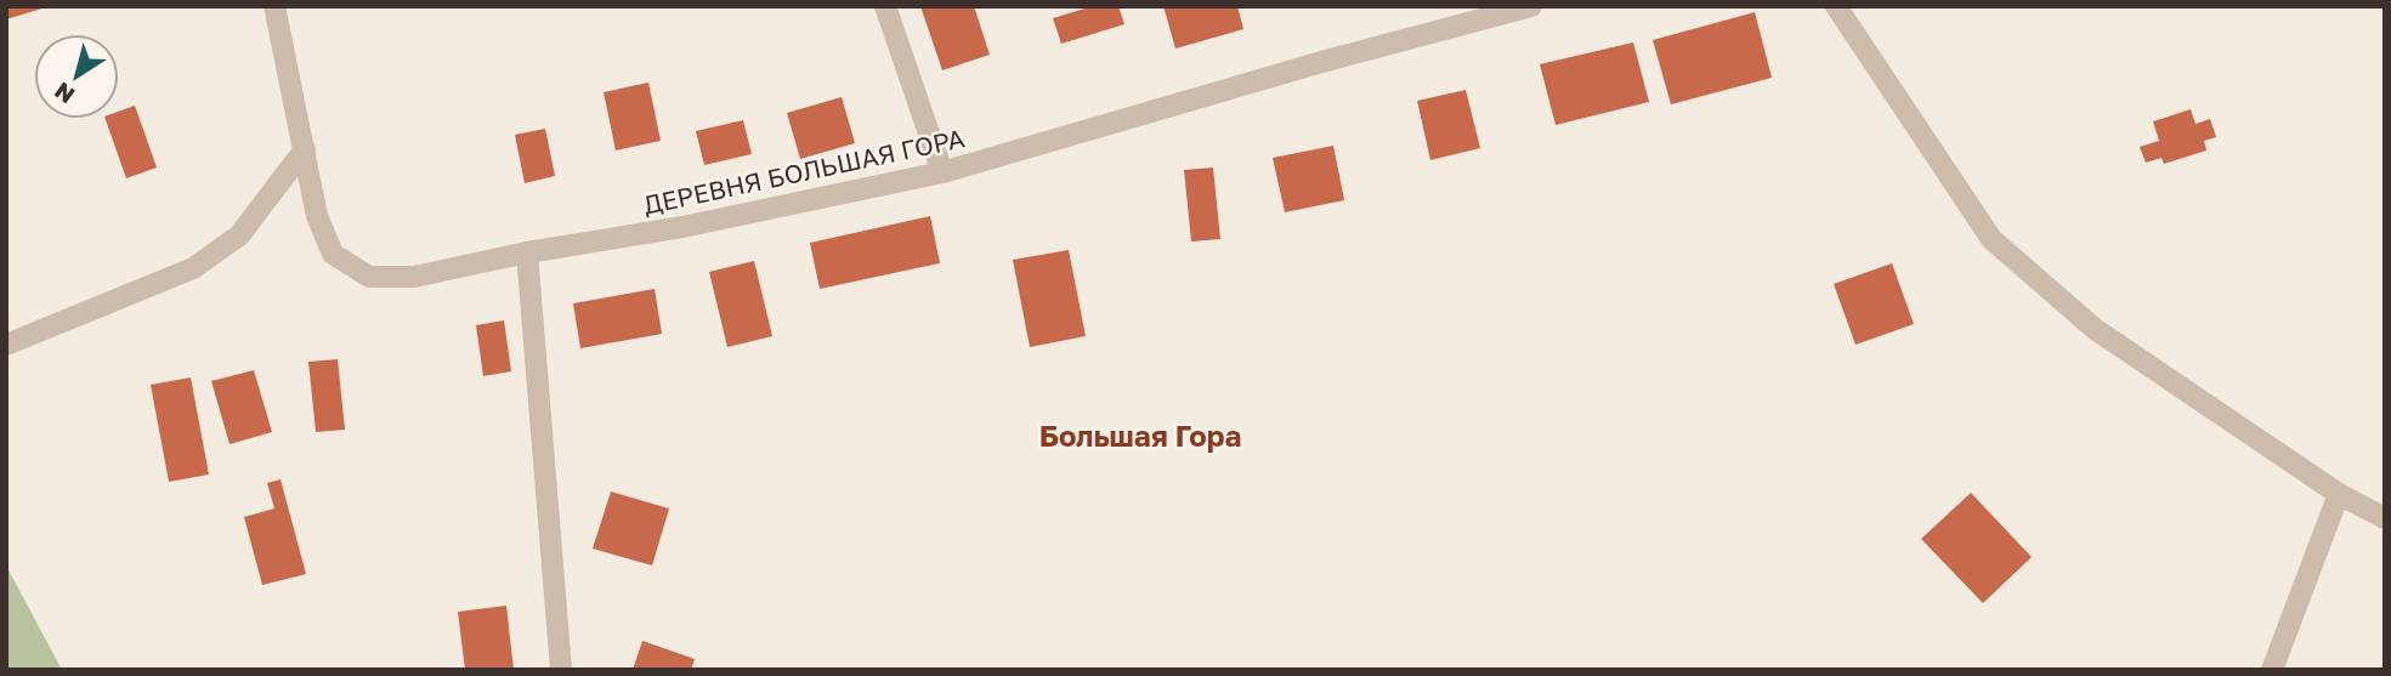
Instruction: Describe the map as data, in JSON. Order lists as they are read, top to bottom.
{
  "streets": {
    "street": ["ДЕРЕВНЯ БОЛЬШАЯ ГОРА"]
  },
  "districts": ["Большая Гора"],
  "north": "bottom left"
}
